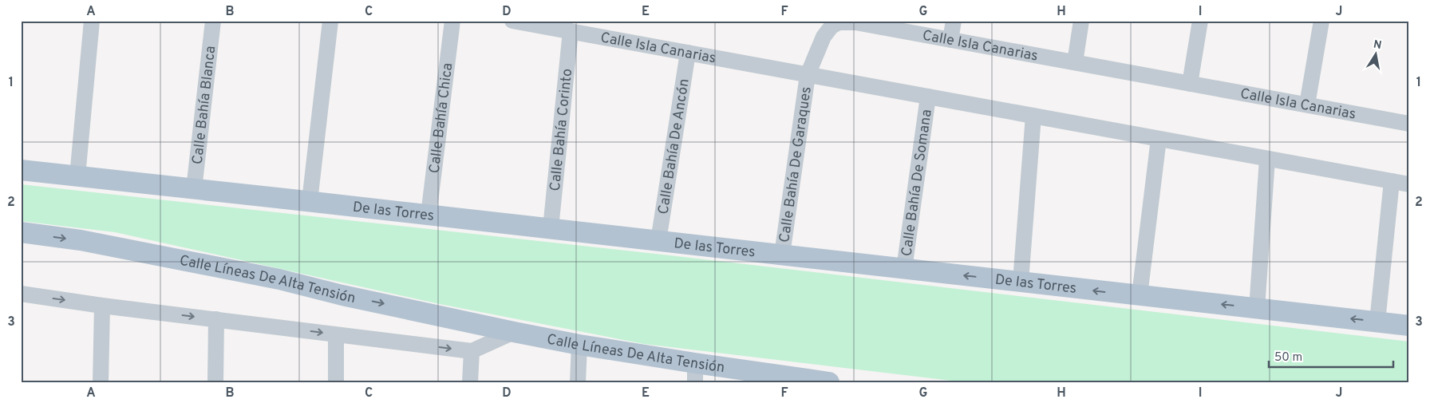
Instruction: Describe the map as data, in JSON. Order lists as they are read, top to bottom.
{
  "streets": {
    "main road": ["De las Torres", "Calle Líneas De Alta Tensión"],
    "street": [
      "Calle Isla Canarias",
      "Calle Bahía Blanca",
      "Calle Bahía Chica",
      "Calle Bahía Corinto",
      "Calle Bahía De Ancón",
      "Calle Bahía De Garaques",
      "Calle Bahía De Somana"
    ]
  },
  "crossings": [
    ["Calle Isla Canarias", "Calle Bahía Corinto"],
    ["Calle Isla Canarias", "Calle Bahía De Ancón"],
    ["Calle Isla Canarias", "Calle Bahía De Garaques"],
    ["Calle Bahía Blanca", "De las Torres"],
    ["Calle Bahía Chica", "De las Torres"],
    ["Calle Bahía Corinto", "De las Torres"],
    ["Calle Bahía De Ancón", "De las Torres"],
    ["Calle Bahía De Garaques", "De las Torres"],
    ["Calle Bahía De Somana", "De las Torres"]
  ],
  "one_way": ["Calle Líneas De Alta Tensión"],
  "scale_bar": "50 m",
  "north": "top",
  "grid": {
    "columns": [
      "A",
      "B",
      "C",
      "D",
      "E",
      "F",
      "G",
      "H",
      "I",
      "J"
    ],
    "rows": ["1", "2", "3"]
  }
}
